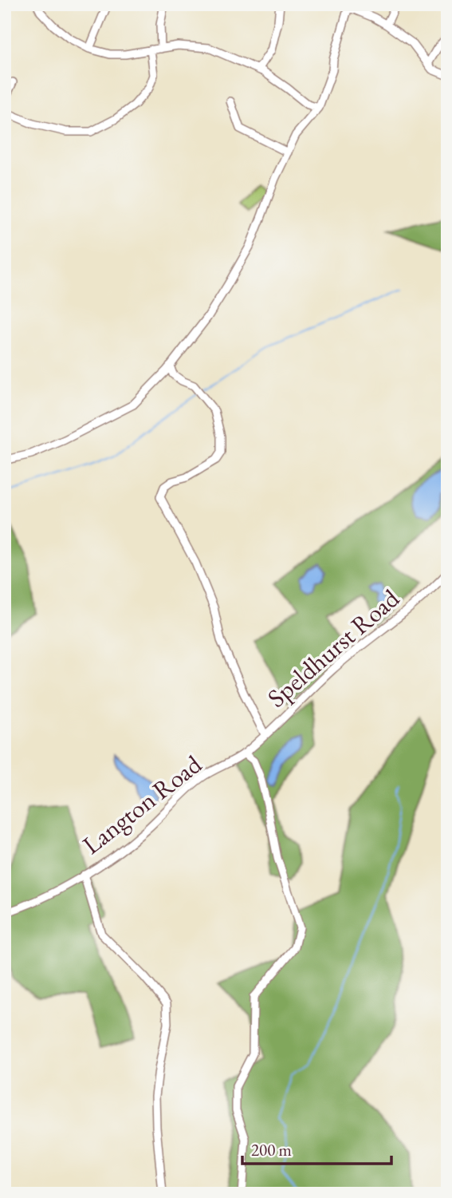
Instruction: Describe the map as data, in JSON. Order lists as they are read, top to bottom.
{
  "streets": {
    "street": ["Speldhurst Road", "Langton Road"]
  },
  "crossings": [
    ["Speldhurst Road", "Langton Road"]
  ],
  "scale_bar": "200 m"
}
